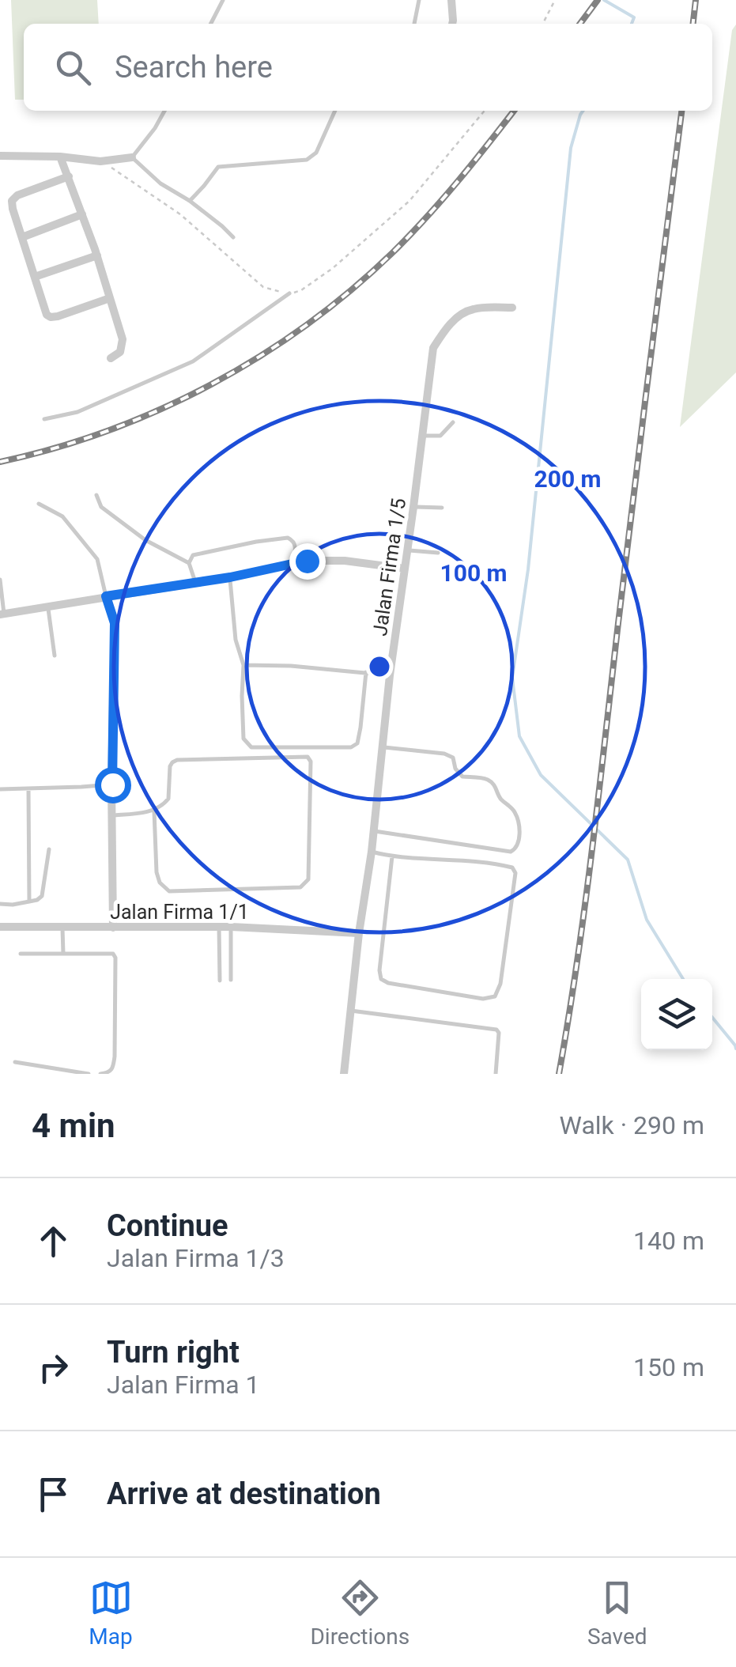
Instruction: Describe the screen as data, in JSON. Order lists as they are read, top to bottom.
{
  "streets": {
    "street": ["Jalan Firma 1/5", "Jalan Firma 1/1"]
  },
  "crossings": [
    ["Jalan Firma 1/5", "Jalan Firma 1/1"]
  ],
  "page": {
    "search": "Search here",
    "heading": ["4 min", "Walk · 290 m"],
    "list": [
      ["Continue", "Jalan Firma 1/3", "140 m"],
      ["Turn right", "Jalan Firma 1", "150 m"],
      "Arrive at destination"
    ],
    "nav": ["Map", "Directions", "Saved"]
  },
  "rings": ["200 m", "100 m"]
}
